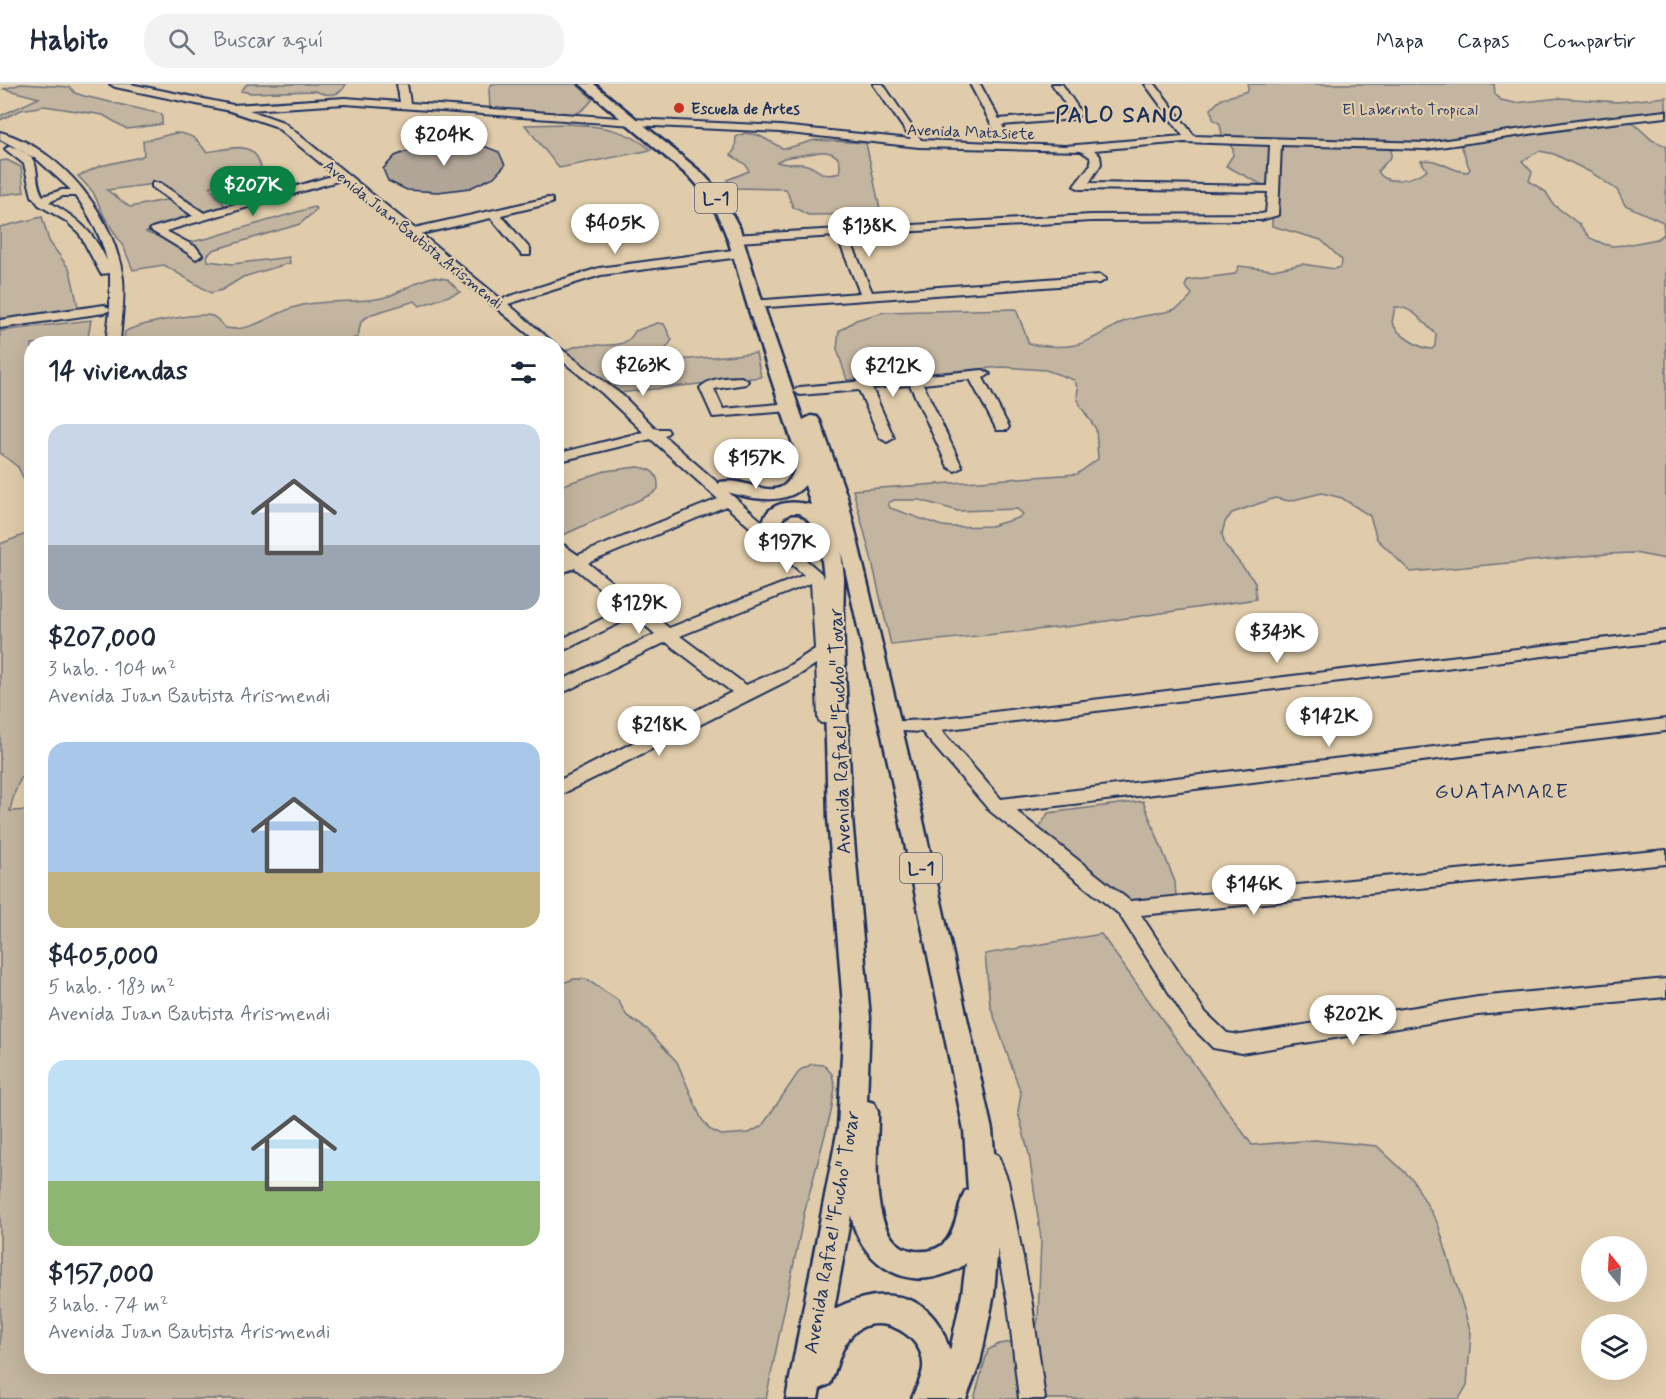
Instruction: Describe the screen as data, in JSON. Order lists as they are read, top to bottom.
{
  "streets": {
    "main road": ["L-1", "Avenida Rafael \"Fucho\" Tovar"],
    "street": ["Avenida Matasiete", "Avenida Juan Bautista Arismendi"]
  },
  "crossings": [
    ["Avenida Matasiete", "L-1"],
    ["Avenida Matasiete", "Avenida Juan Bautista Arismendi"],
    ["L-1", "Avenida Rafael \"Fucho\" Tovar"]
  ],
  "districts": ["PALO SANO", "GUATAMARE"],
  "parks": ["El Laberinto Tropical"],
  "places": ["Escuela de Artes"],
  "north": "top",
  "page": {
    "header": "Habito",
    "search": "Buscar aquí",
    "nav": ["Mapa", "Capas", "Compartir"],
    "price": [
      "$204K",
      "$207K",
      "$405K",
      "$138K",
      "$263K",
      "$212K",
      "$157K",
      "$197K",
      "$129K",
      "$343K",
      "$142K",
      "$218K",
      "$146K",
      "$202K"
    ],
    "heading": "14 viviendas",
    "list": [
      {
        "name": "$207,000",
        "note": "3 hab. · 104 m² · Avenida Juan Bautista Arismendi"
      },
      {
        "name": "$405,000",
        "note": "5 hab. · 183 m² · Avenida Juan Bautista Arismendi"
      },
      {
        "name": "$157,000",
        "note": "3 hab. · 74 m² · Avenida Juan Bautista Arismendi"
      }
    ]
  }
}
